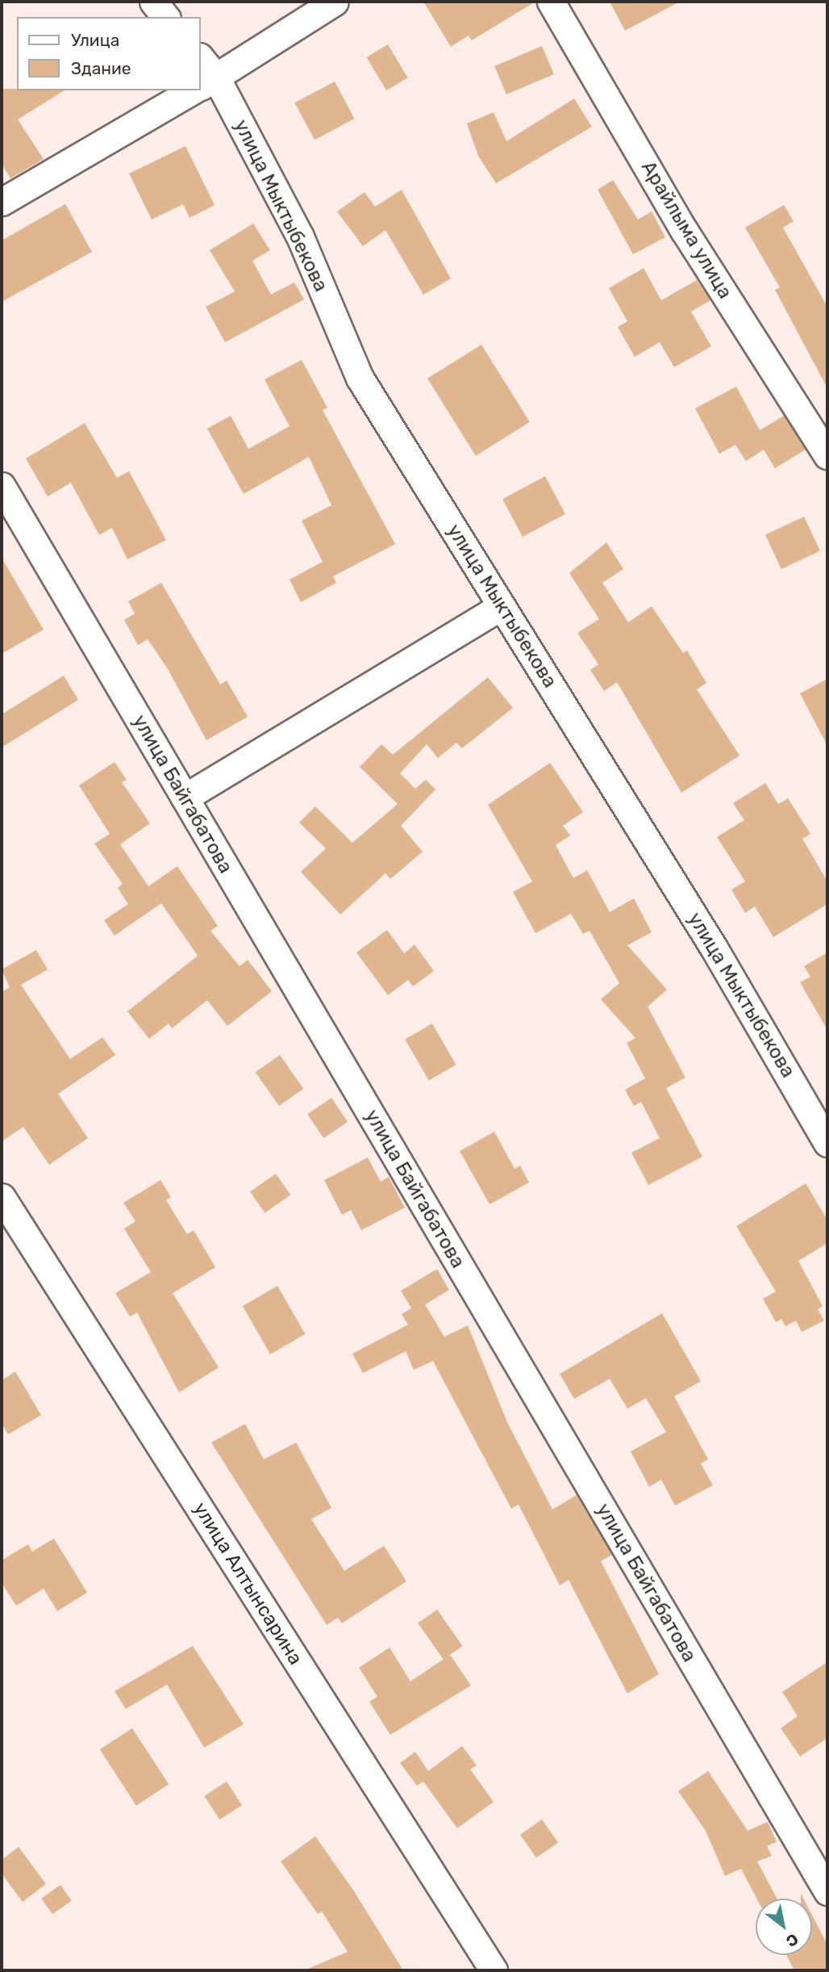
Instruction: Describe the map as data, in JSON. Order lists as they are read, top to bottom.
{
  "streets": {
    "street": [
      "улица Мыктыбекова",
      "Арайлыма улица",
      "улица Байгабатова",
      "улица Алтынсарина"
    ]
  },
  "legend": ["Улица", "Здание"],
  "north": "bottom right"
}
